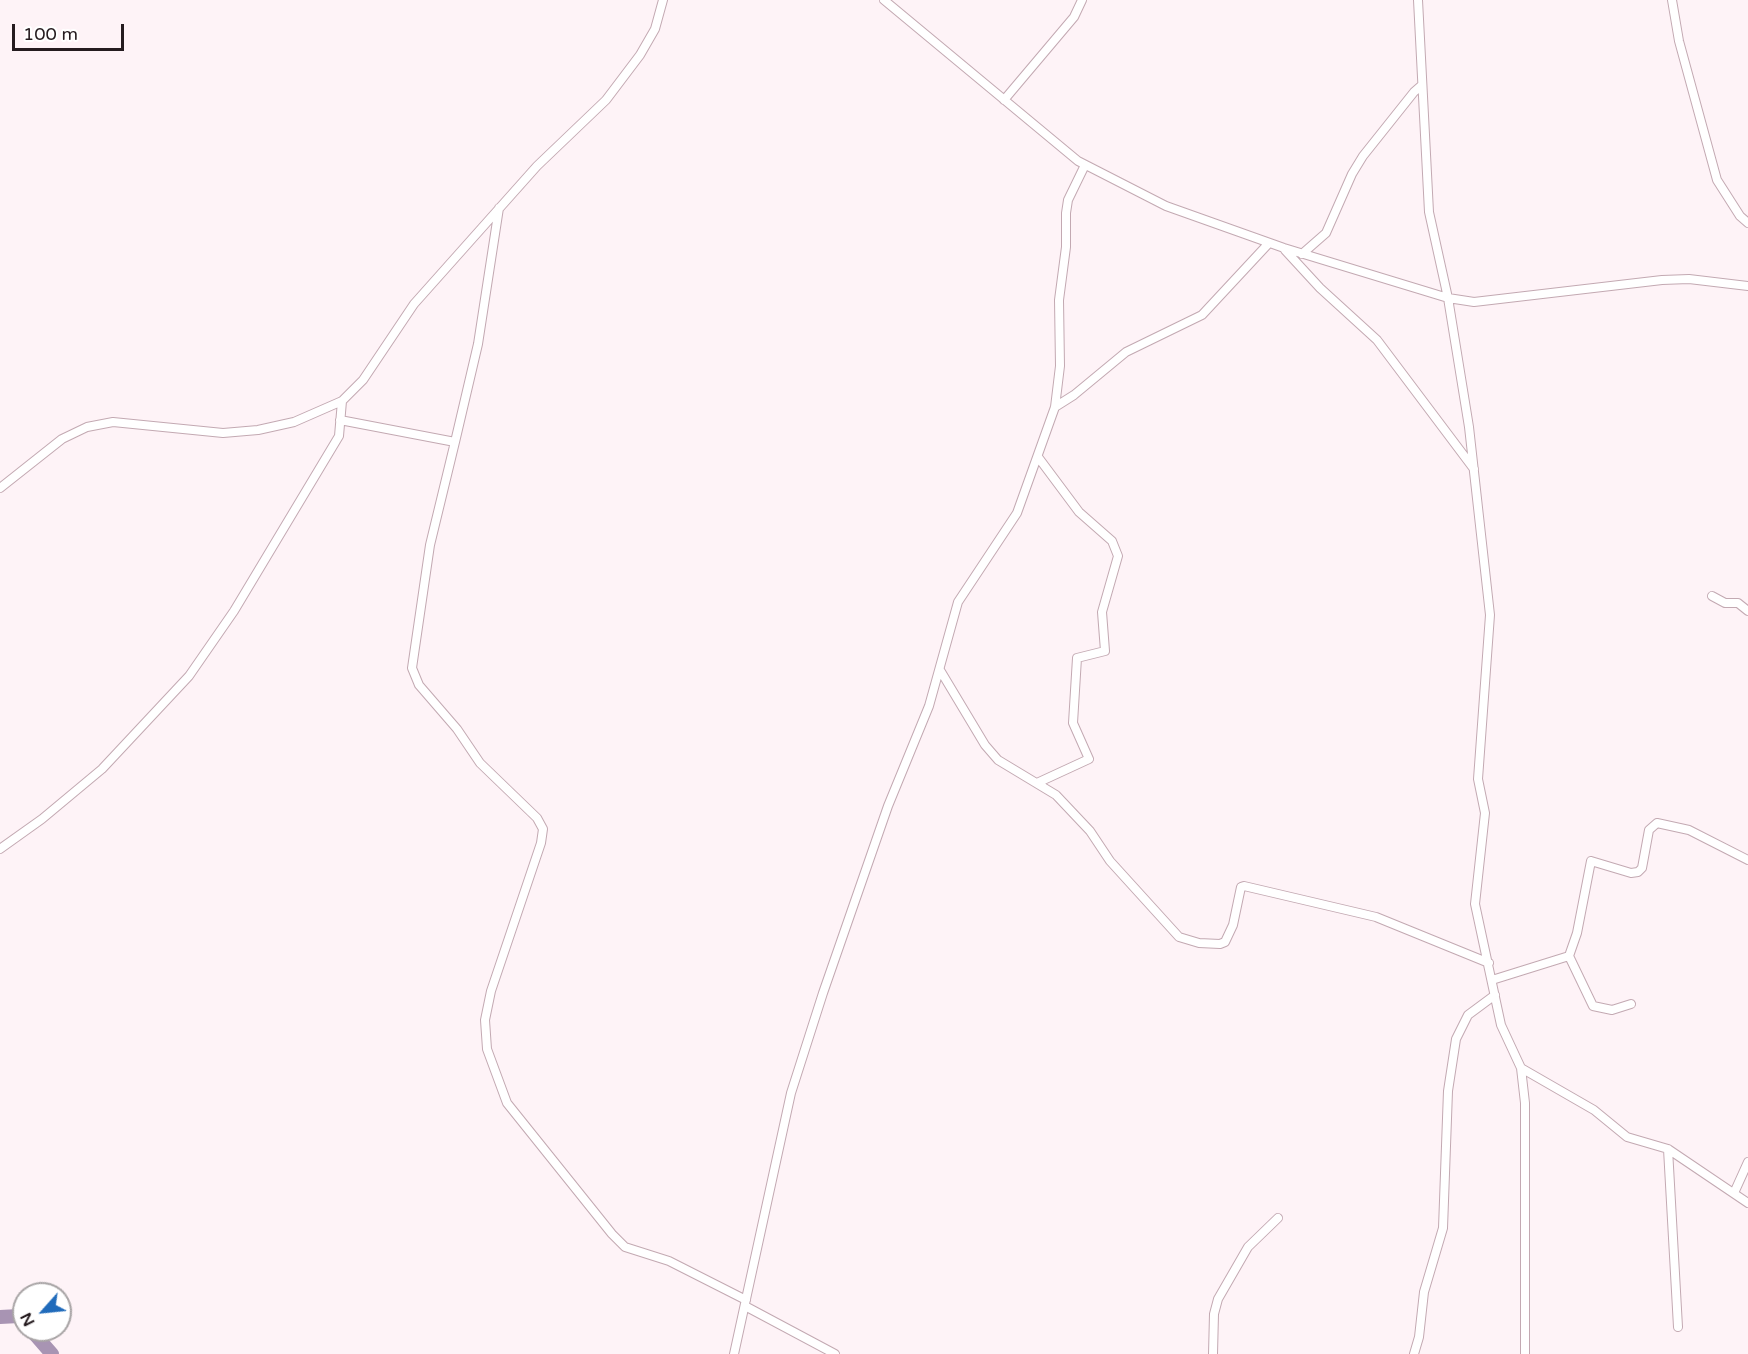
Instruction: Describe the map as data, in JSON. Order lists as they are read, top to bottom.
{
  "scale_bar": "100 m",
  "north": "bottom left"
}
